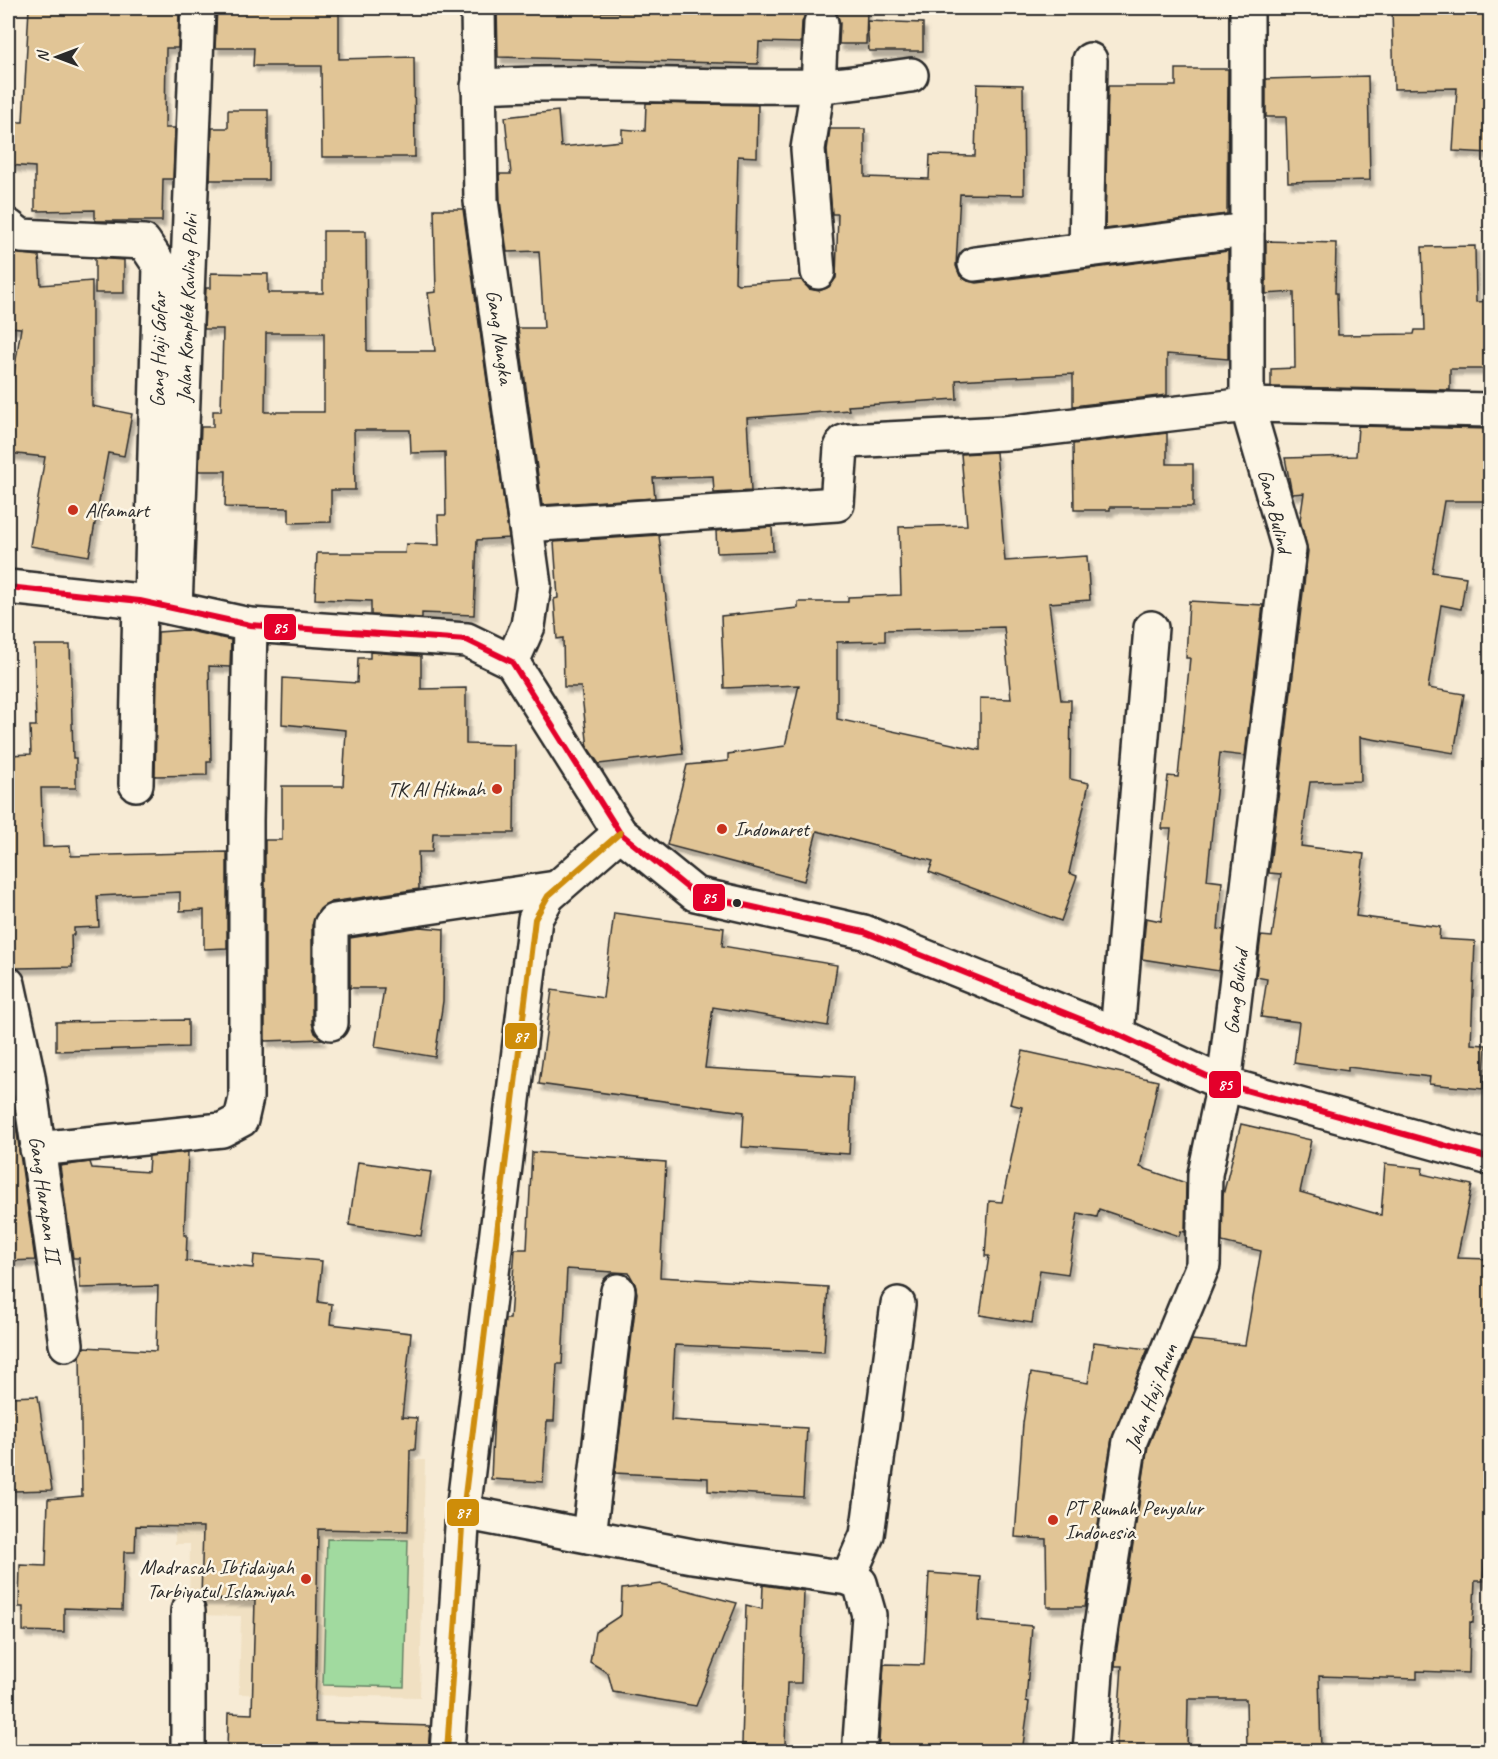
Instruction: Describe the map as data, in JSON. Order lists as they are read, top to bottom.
{
  "streets": {
    "street": [
      "Jalan Komplek Kavling Polri",
      "Gang Nangka",
      "Gang Haji Gofar",
      "Gang Bulind",
      "Gang Harapan II",
      "Jalan Haji Anun"
    ]
  },
  "crossings": [
    ["Jalan Komplek Kavling Polri", "Gang Haji Gofar"],
    ["Gang Bulind", "Jalan Haji Anun"]
  ],
  "places": [
    "Alfamart",
    "TK Al Hikmah",
    "Indomaret",
    "PT Rumah Penyalur Indonesia",
    "Madrasah Ibtidaiyah Tarbiyatul Islamiyah"
  ],
  "lines": ["transit line 85", "transit line 87"],
  "north": "left"
}
